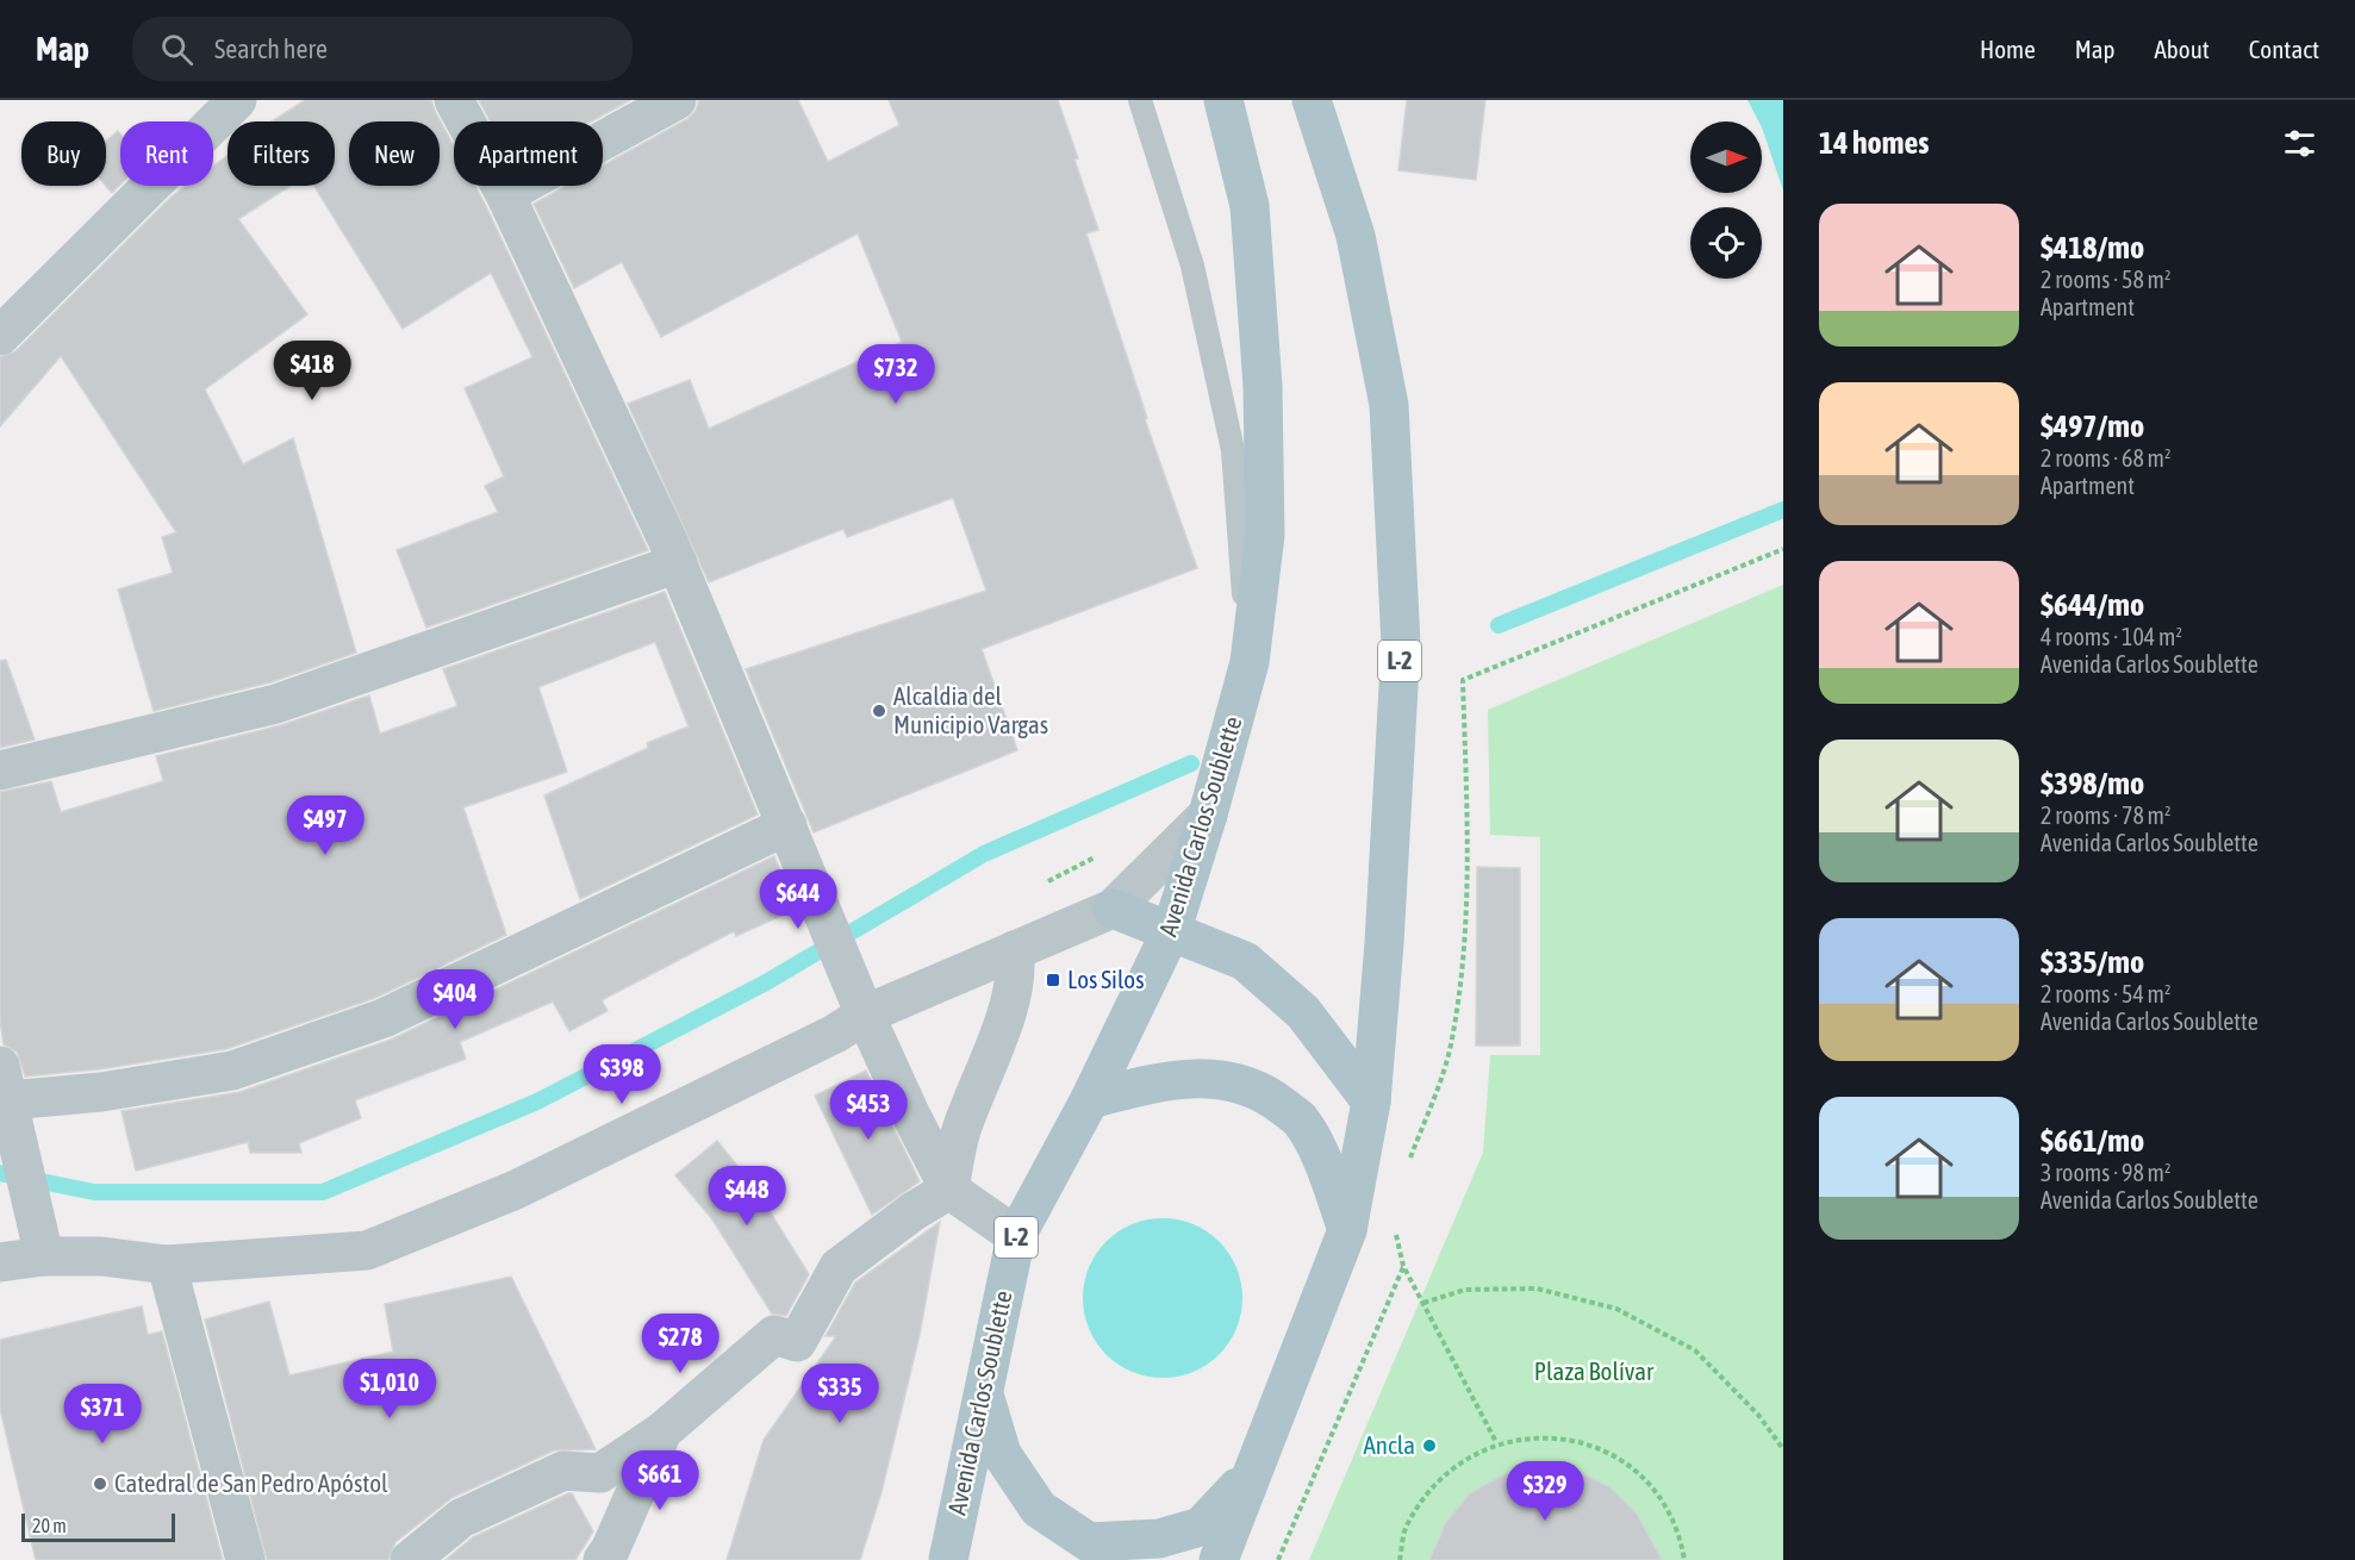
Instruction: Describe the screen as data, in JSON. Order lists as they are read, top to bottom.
{
  "streets": {
    "main road": ["L-2", "Avenida Carlos Soublette"]
  },
  "crossings": [
    ["L-2", "Avenida Carlos Soublette"]
  ],
  "parks": ["Plaza Bolívar"],
  "places": {
    "other": ["Alcaldia del Municipio Vargas", "Ancla", "Catedral de San Pedro Apóstol"],
    "transit": ["Los Silos"]
  },
  "scale_bar": "20 m",
  "north": "right",
  "page": {
    "header": "Map",
    "search": "Search here",
    "nav": [
      "Home",
      "Map",
      "About",
      "Contact"
    ],
    "heading": "14 homes",
    "chip": [
      "Buy",
      "Rent",
      "Filters",
      "New",
      "Apartment"
    ],
    "list": [
      {
        "name": "$418/mo",
        "note": "2 rooms · 58 m² · Apartment"
      },
      {
        "name": "$497/mo",
        "note": "2 rooms · 68 m² · Apartment"
      },
      {
        "name": "$644/mo",
        "note": "4 rooms · 104 m² · Avenida Carlos Soublette"
      },
      {
        "name": "$398/mo",
        "note": "2 rooms · 78 m² · Avenida Carlos Soublette"
      },
      {
        "name": "$335/mo",
        "note": "2 rooms · 54 m² · Avenida Carlos Soublette"
      },
      {
        "name": "$661/mo",
        "note": "3 rooms · 98 m² · Avenida Carlos Soublette"
      }
    ],
    "price": [
      "$418",
      "$732",
      "$497",
      "$644",
      "$404",
      "$398",
      "$453",
      "$448",
      "$278",
      "$1,010",
      "$335",
      "$371",
      "$661",
      "$329"
    ],
    "scale": "20 m"
  }
}
